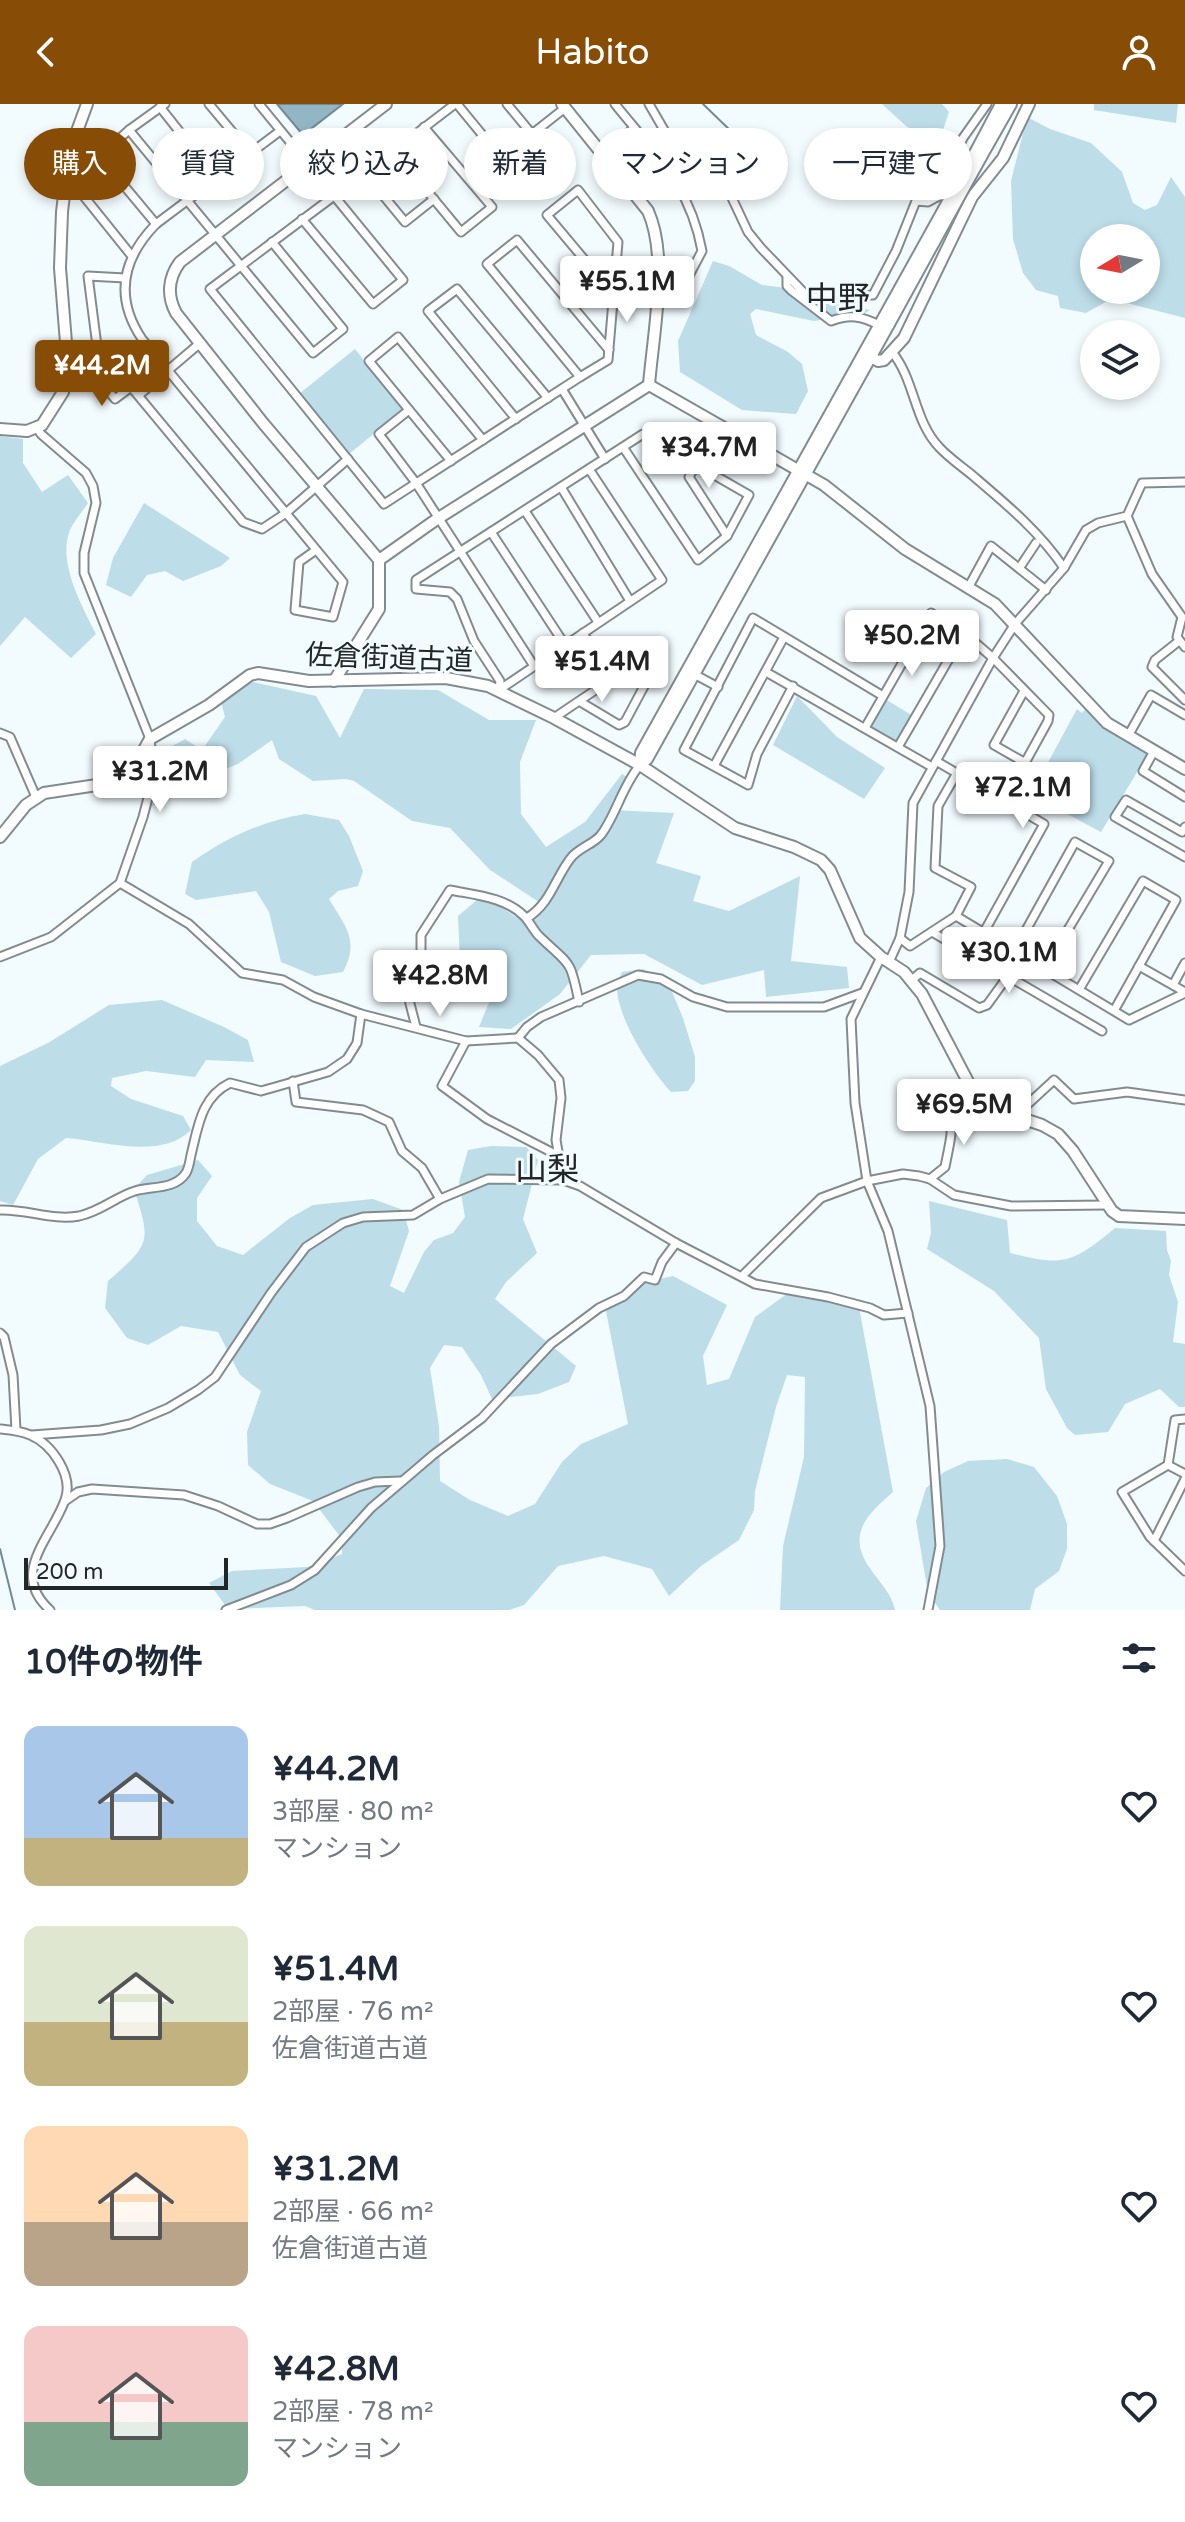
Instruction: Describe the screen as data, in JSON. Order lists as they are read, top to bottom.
{
  "streets": {
    "street": ["佐倉街道古道"]
  },
  "districts": ["中野", "山梨"],
  "scale_bar": "200 m",
  "north": "left",
  "page": {
    "header": "Habito",
    "chip": [
      "購入",
      "賃貸",
      "絞り込み",
      "新着",
      "マンション",
      "一戸建て"
    ],
    "price": [
      "¥55.1M",
      "¥44.2M",
      "¥34.7M",
      "¥50.2M",
      "¥51.4M",
      "¥31.2M",
      "¥72.1M",
      "¥30.1M",
      "¥42.8M",
      "¥69.5M"
    ],
    "scale": "200 m",
    "heading": "10件の物件",
    "list": [
      {
        "name": "¥44.2M",
        "note": "3部屋 · 80 m² · マンション"
      },
      {
        "name": "¥51.4M",
        "note": "2部屋 · 76 m² · 佐倉街道古道"
      },
      {
        "name": "¥31.2M",
        "note": "2部屋 · 66 m² · 佐倉街道古道"
      },
      {
        "name": "¥42.8M",
        "note": "2部屋 · 78 m² · マンション"
      }
    ]
  }
}
